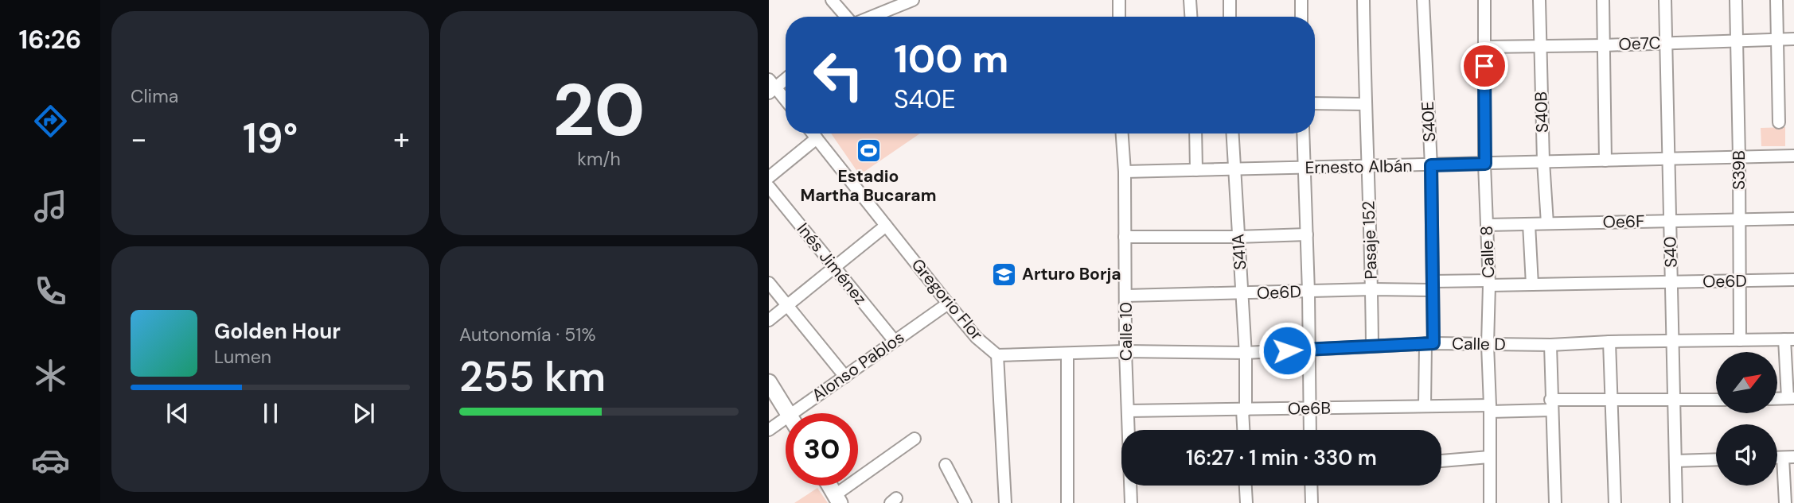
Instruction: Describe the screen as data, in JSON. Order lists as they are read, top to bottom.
{
  "streets": {
    "street": [
      "Oe7C",
      "S40B",
      "S40E",
      "Ernesto Albán",
      "S39B",
      "Oe6F",
      "Pasaje 152",
      "S41A",
      "Calle 8",
      "S40",
      "Inés Jiménez",
      "Oe6D",
      "Gregorio Flor",
      "Calle 10",
      "Calle D",
      "Alonso Pablos",
      "Oe6B"
    ]
  },
  "crossings": [
    ["Oe7C", "S40B"],
    ["Oe7C", "S39B"],
    ["Oe7C", "Calle 8"],
    ["Oe7C", "S40"],
    ["S40B", "Ernesto Albán"],
    ["S40B", "Oe6F"],
    ["S40E", "Ernesto Albán"],
    ["S40E", "Oe6D"],
    ["S40E", "Calle D"],
    ["S40E", "Oe6B"],
    ["Ernesto Albán", "S39B"],
    ["Ernesto Albán", "Pasaje 152"],
    ["Ernesto Albán", "S41A"],
    ["Ernesto Albán", "Calle 8"],
    ["Ernesto Albán", "S40"],
    ["Ernesto Albán", "Calle 10"],
    ["S39B", "Oe6F"],
    ["S39B", "Oe6D"],
    ["S39B", "Calle D"],
    ["Oe6F", "Calle 8"],
    ["Oe6F", "S40"],
    ["Pasaje 152", "Oe6D"],
    ["Pasaje 152", "Calle D"],
    ["S41A", "Oe6D"],
    ["S41A", "Calle D"],
    ["S41A", "Oe6B"],
    ["Calle 8", "Oe6D"],
    ["Calle 8", "Calle D"],
    ["Calle 8", "Oe6B"],
    ["S40", "Oe6D"],
    ["S40", "Calle D"],
    ["S40", "Oe6B"],
    ["Inés Jiménez", "Alonso Pablos"],
    ["Oe6D", "Calle 10"],
    ["Gregorio Flor", "Calle D"],
    ["Gregorio Flor", "Alonso Pablos"],
    ["Calle 10", "Calle D"],
    ["Calle 10", "Oe6B"]
  ],
  "places": {
    "sports": ["Estadio Martha Bucaram"],
    "school or university": ["Arturo Borja"]
  },
  "north": "top right",
  "page": {
    "tabs": "16:26",
    "tile": [
      "Clima",
      ["20", "km/h"],
      ["Autonomía · 51%", "255 km"]
    ],
    "turn": ["100 m", "S40E"],
    "heat": ["−", "19°", "+"],
    "song": ["Golden Hour", "Lumen"],
    "limit": "30",
    "trip": "16:27 · 1 min · 330 m"
  }
}
